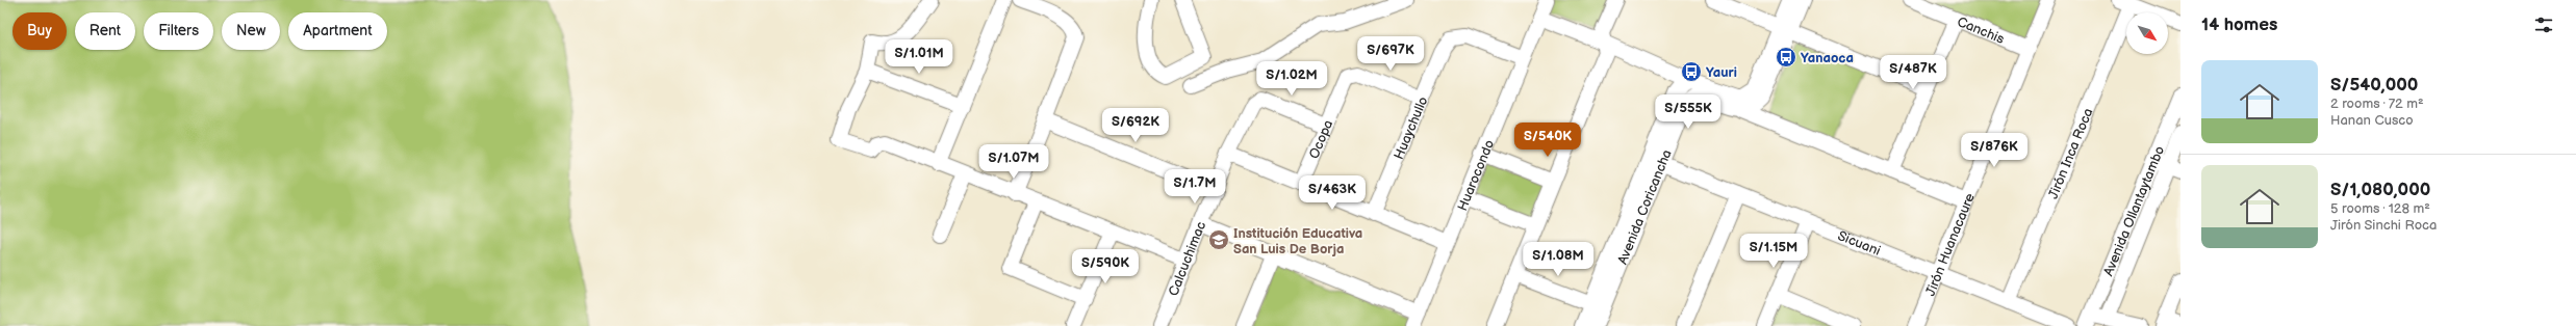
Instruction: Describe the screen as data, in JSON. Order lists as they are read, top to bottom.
{
  "streets": {
    "street": [
      "Canchis",
      "Huaychullo",
      "Ocopa",
      "Jirón Inca Roca",
      "Huarocondo",
      "Avenida Coricancha",
      "Avenida Ollantaytambo",
      "Sicuani",
      "Jirón Huanacaure",
      "Calcuchimac"
    ]
  },
  "crossings": [
    ["Canchis", "Jirón Huanacaure"],
    ["Huaychullo", "Ocopa"],
    ["Huaychullo", "Huarocondo"],
    ["Ocopa", "Calcuchimac"],
    ["Jirón Inca Roca", "Sicuani"],
    ["Avenida Coricancha", "Sicuani"],
    ["Sicuani", "Jirón Huanacaure"]
  ],
  "places": {
    "bus stop": ["Yanaoca", "Yauri"],
    "school or university": ["Institución Educativa San Luis De Borja"]
  },
  "north": "bottom right",
  "page": {
    "heading": "14 homes",
    "chip": [
      "Buy",
      "Rent",
      "Filters",
      "New",
      "Apartment"
    ],
    "price": [
      "S/697K",
      "S/1.01M",
      "S/487K",
      "S/1.02M",
      "S/555K",
      "S/692K",
      "S/540K",
      "S/876K",
      "S/1.07M",
      "S/1.7M",
      "S/463K",
      "S/1.15M",
      "S/1.08M",
      "S/590K"
    ],
    "list": [
      {
        "name": "S/540,000",
        "note": "2 rooms · 72 m² · Hanan Cusco"
      },
      {
        "name": "S/1,080,000",
        "note": "5 rooms · 128 m² · Jirón Sinchi Roca"
      }
    ]
  }
}
